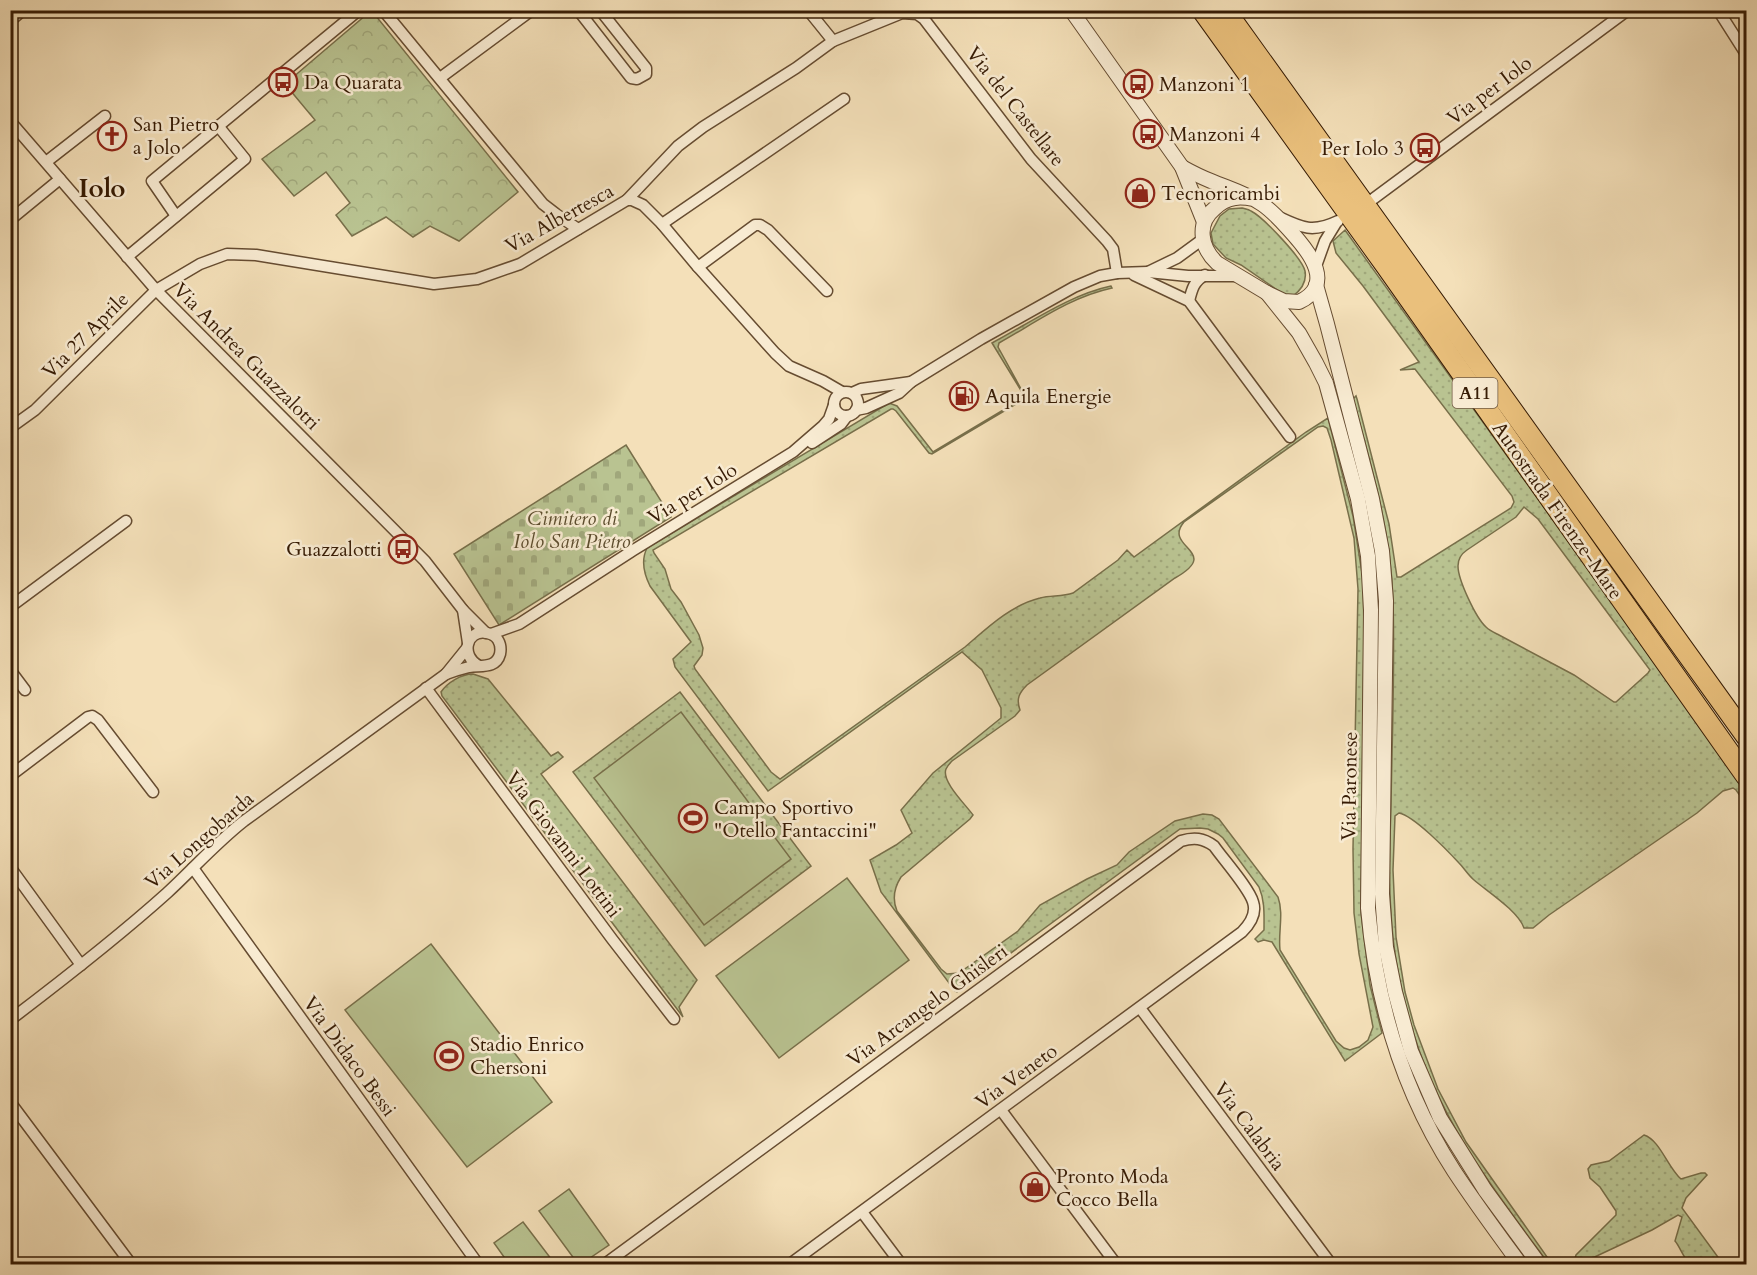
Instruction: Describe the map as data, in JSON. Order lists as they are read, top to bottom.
{
  "streets": {
    "highway": ["A11", "Autostrada Firenze-Mare"],
    "street": [
      "Via per Iolo",
      "Via del Castellare",
      "Via Albertesca",
      "Via 27 Aprile",
      "Via Andrea Guazzalotri",
      "Via Paronese",
      "Via Longobarda",
      "Via Giovanni Lottini",
      "Via Arcangelo Ghisleri",
      "Via Didaco Bessi",
      "Via Veneto",
      "Via Calabria"
    ]
  },
  "crossings": [
    ["Via per Iolo", "Via del Castellare"],
    ["Via per Iolo", "Via Albertesca"],
    ["Via per Iolo", "Via Andrea Guazzalotri"],
    ["Via per Iolo", "Via Longobarda"],
    ["Via del Castellare", "Via Albertesca"],
    ["Via Albertesca", "Via 27 Aprile"],
    ["Via Albertesca", "Via Andrea Guazzalotri"],
    ["Via 27 Aprile", "Via Andrea Guazzalotri"],
    ["Via Andrea Guazzalotri", "Via Longobarda"],
    ["Via Longobarda", "Via Giovanni Lottini"],
    ["Via Longobarda", "Via Didaco Bessi"],
    ["Via Arcangelo Ghisleri", "Via Veneto"],
    ["Via Veneto", "Via Calabria"]
  ],
  "districts": ["Iolo"],
  "parks": ["Cimitero di Iolo San Pietro"],
  "places": {
    "bus stop": [
      "Da Quarata",
      "Manzoni 1",
      "Manzoni 4",
      "Per Iolo 3",
      "Guazzalotti"
    ],
    "church": ["San Pietro a Jolo"],
    "shop": ["Tecnoricambi", "Pronto Moda Cocco Bella"],
    "fuel station": ["Aquila Energie"],
    "sports": ["Campo Sportivo \"Otello Fantaccini\"", "Stadio Enrico Chersoni"]
  }
}
